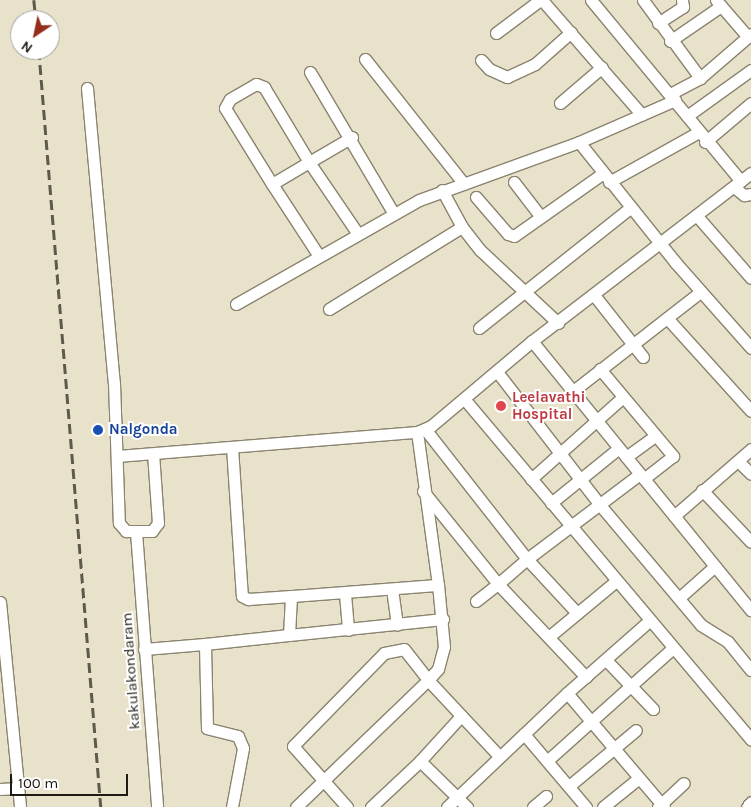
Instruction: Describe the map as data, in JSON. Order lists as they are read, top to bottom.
{
  "streets": {
    "street": ["kakulakondaram"]
  },
  "places": ["Leelavathi Hospital", "Nalgonda"],
  "scale_bar": "100 m",
  "north": "bottom left"
}
